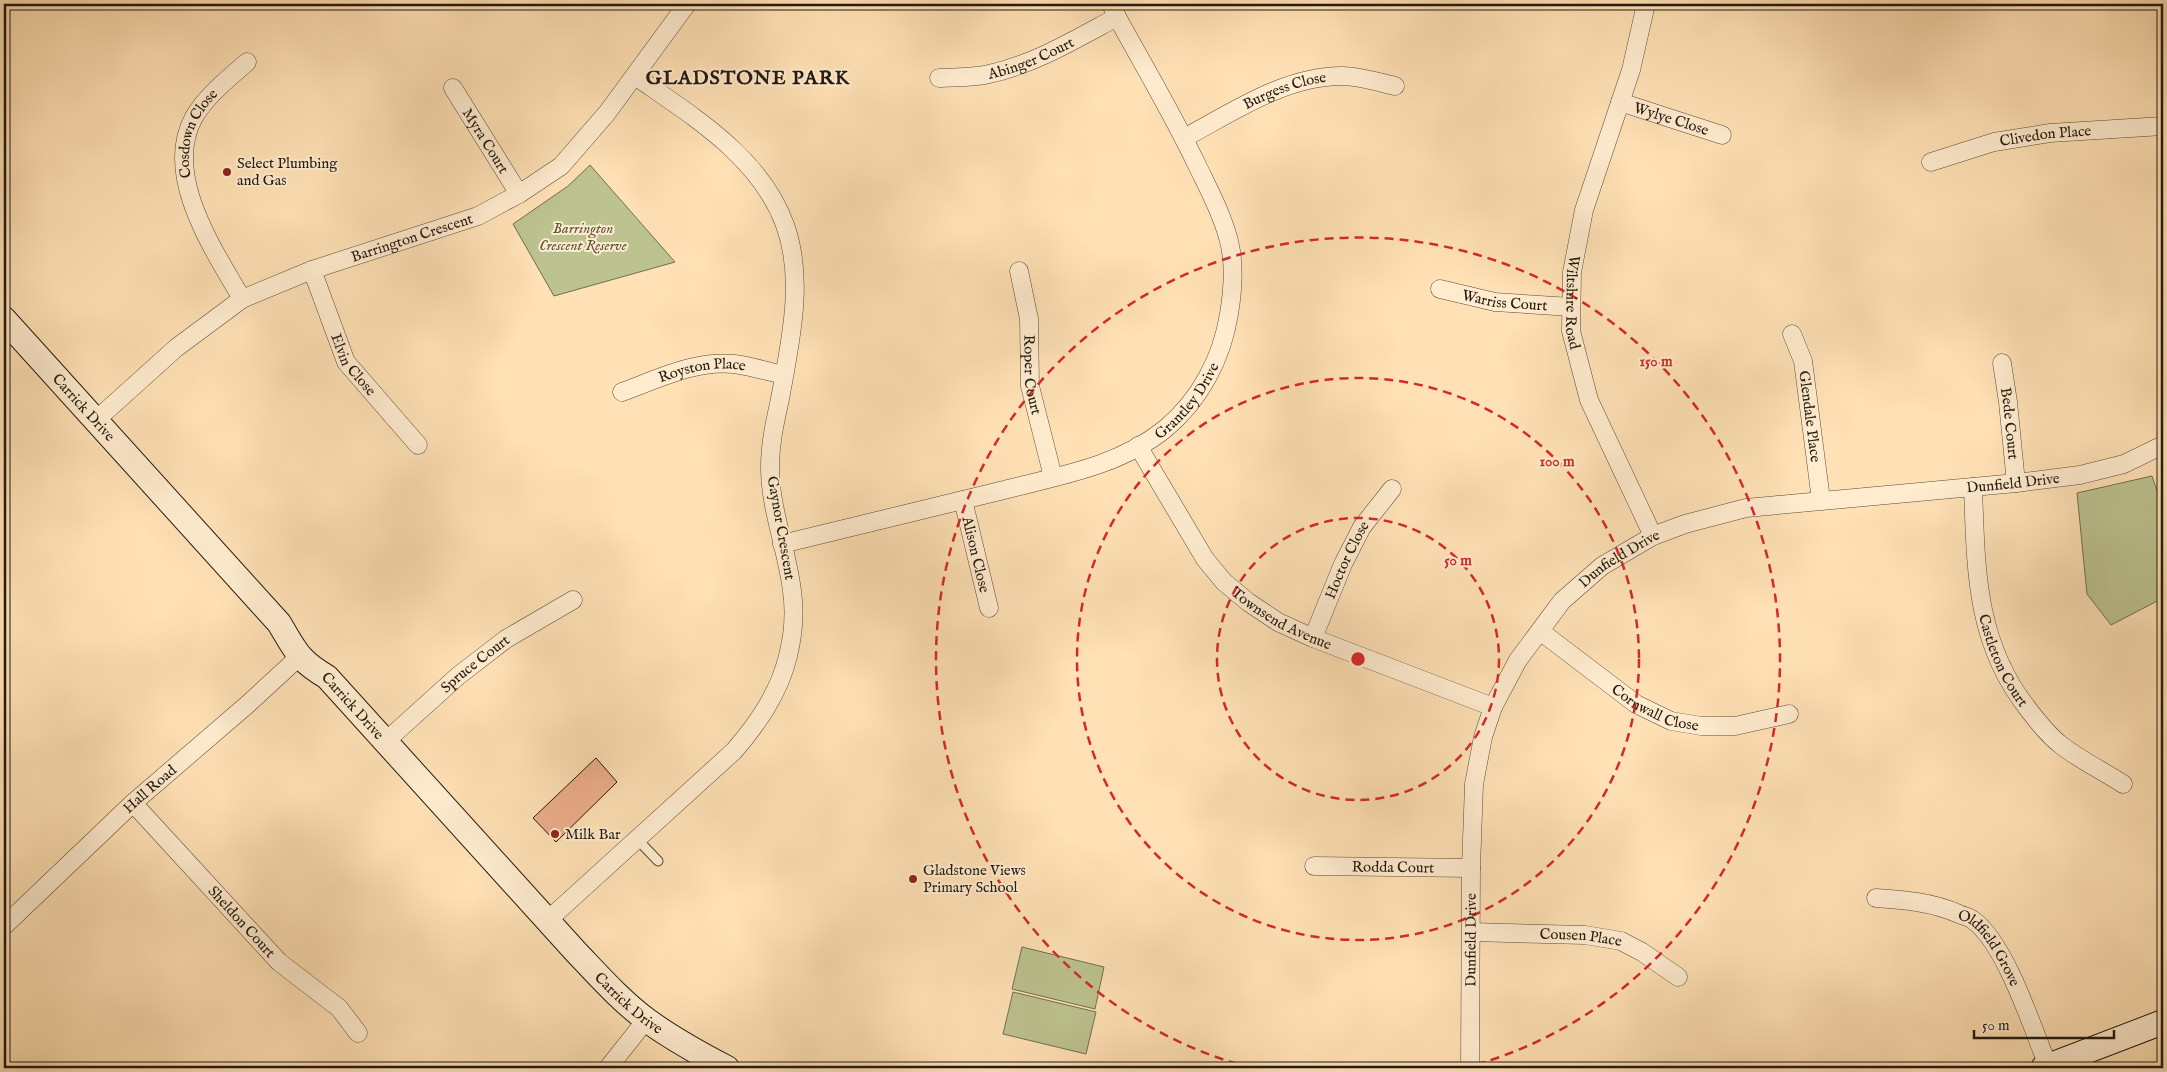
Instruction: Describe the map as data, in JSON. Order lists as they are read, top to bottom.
{
  "streets": {
    "street": [
      "Abinger Court",
      "Burgess Close",
      "Wylye Close",
      "Cosdown Close",
      "Clivedon Place",
      "Myra Court",
      "Barrington Crescent",
      "Warriss Court",
      "Wiltshire Road",
      "Elvin Close",
      "Royston Place",
      "Roper Court",
      "Grantley Drive",
      "Carrick Drive",
      "Glendale Place",
      "Bede Court",
      "Dunfield Drive",
      "Gaynor Crescent",
      "Alison Close",
      "Hoctor Close",
      "Townsend Avenue",
      "Castleton Court",
      "Spruce Court",
      "Cornwall Close",
      "Hall Road",
      "Rodda Court",
      "Sheldon Court",
      "Cousen Place",
      "Oldfield Grove"
    ]
  },
  "crossings": [
    ["Abinger Court", "Grantley Drive"],
    ["Burgess Close", "Grantley Drive"],
    ["Wylye Close", "Wiltshire Road"],
    ["Cosdown Close", "Barrington Crescent"],
    ["Myra Court", "Barrington Crescent"],
    ["Barrington Crescent", "Elvin Close"],
    ["Barrington Crescent", "Carrick Drive"],
    ["Barrington Crescent", "Gaynor Crescent"],
    ["Warriss Court", "Wiltshire Road"],
    ["Wiltshire Road", "Dunfield Drive"],
    ["Royston Place", "Gaynor Crescent"],
    ["Roper Court", "Grantley Drive"],
    ["Grantley Drive", "Gaynor Crescent"],
    ["Grantley Drive", "Alison Close"],
    ["Grantley Drive", "Townsend Avenue"],
    ["Carrick Drive", "Gaynor Crescent"],
    ["Carrick Drive", "Spruce Court"],
    ["Carrick Drive", "Hall Road"],
    ["Glendale Place", "Dunfield Drive"],
    ["Bede Court", "Dunfield Drive"],
    ["Dunfield Drive", "Townsend Avenue"],
    ["Dunfield Drive", "Castleton Court"],
    ["Dunfield Drive", "Cornwall Close"],
    ["Dunfield Drive", "Rodda Court"],
    ["Dunfield Drive", "Cousen Place"],
    ["Hoctor Close", "Townsend Avenue"],
    ["Hall Road", "Sheldon Court"]
  ],
  "districts": ["GLADSTONE PARK"],
  "parks": ["Barrington Crescent Reserve"],
  "places": ["Select Plumbing and Gas", "Milk Bar", "Gladstone Views Primary School"],
  "scale_bar": "50 m",
  "rings": ["150 m", "100 m", "50 m"]
}
